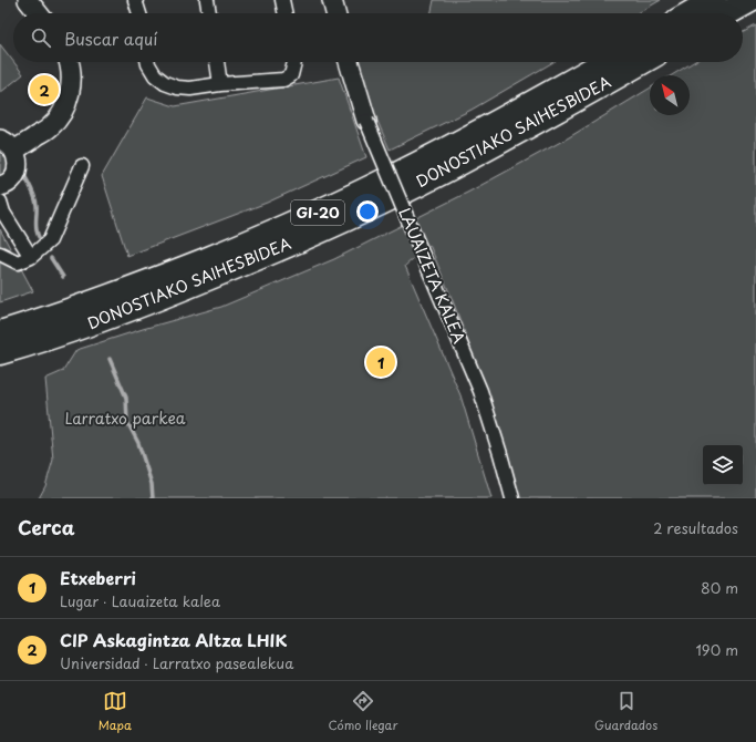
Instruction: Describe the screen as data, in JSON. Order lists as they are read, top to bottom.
{
  "streets": {
    "highway": ["DONOSTIAKO SAIHESBIDEA", "GI-20"],
    "street": ["LAUAIZETA KALEA"]
  },
  "parks": ["Larratxo parkea"],
  "north": "top left",
  "page": {
    "search": "Buscar aquí",
    "pins": ["2", "1"],
    "heading": ["Cerca", "2 resultados"],
    "list": [
      {
        "mark": "1",
        "name": "Etxeberri",
        "note": "Lugar · Lauaizeta kalea",
        "value": "80 m"
      },
      {
        "mark": "2",
        "name": "CIP Askagintza Altza LHIK",
        "note": "Universidad · Larratxo pasealekua",
        "value": "190 m"
      }
    ],
    "nav": ["Mapa", "Cómo llegar", "Guardados"]
  }
}
